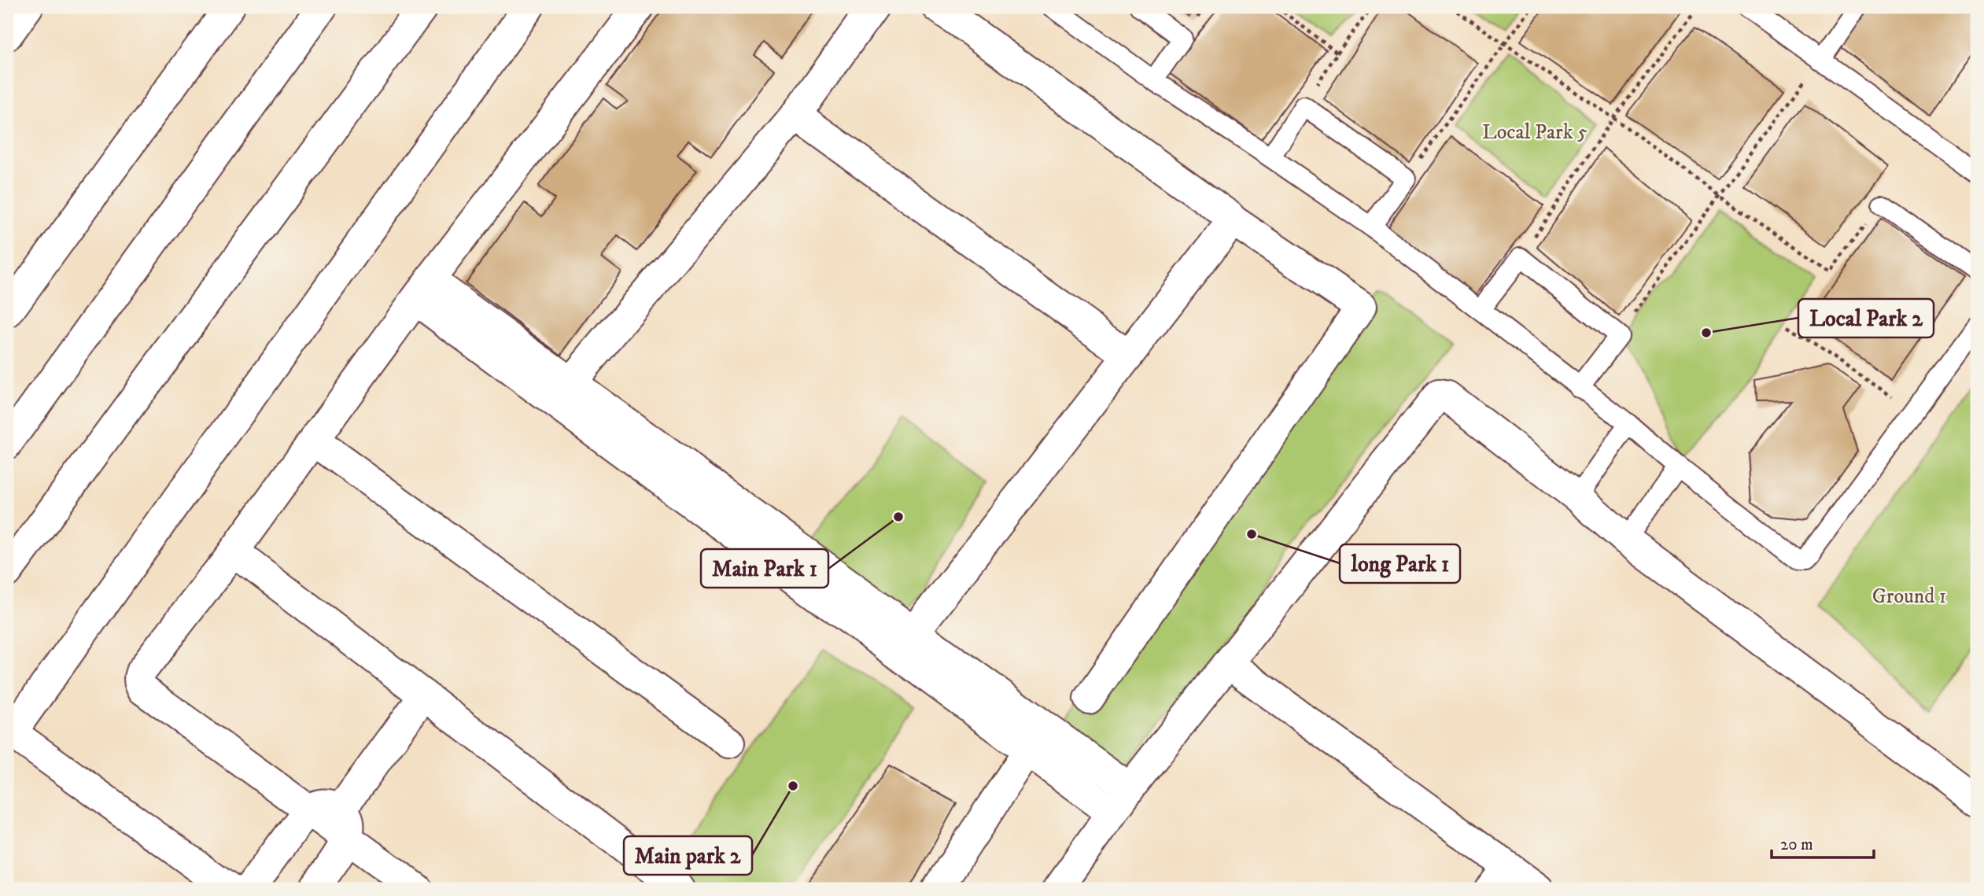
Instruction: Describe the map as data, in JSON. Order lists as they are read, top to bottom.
{
  "parks": ["Local Park 5", "Ground 1"],
  "places": [
    "Local Park 2",
    "Main Park 1",
    "long Park 1",
    "Main park 2"
  ],
  "scale_bar": "20 m"
}
